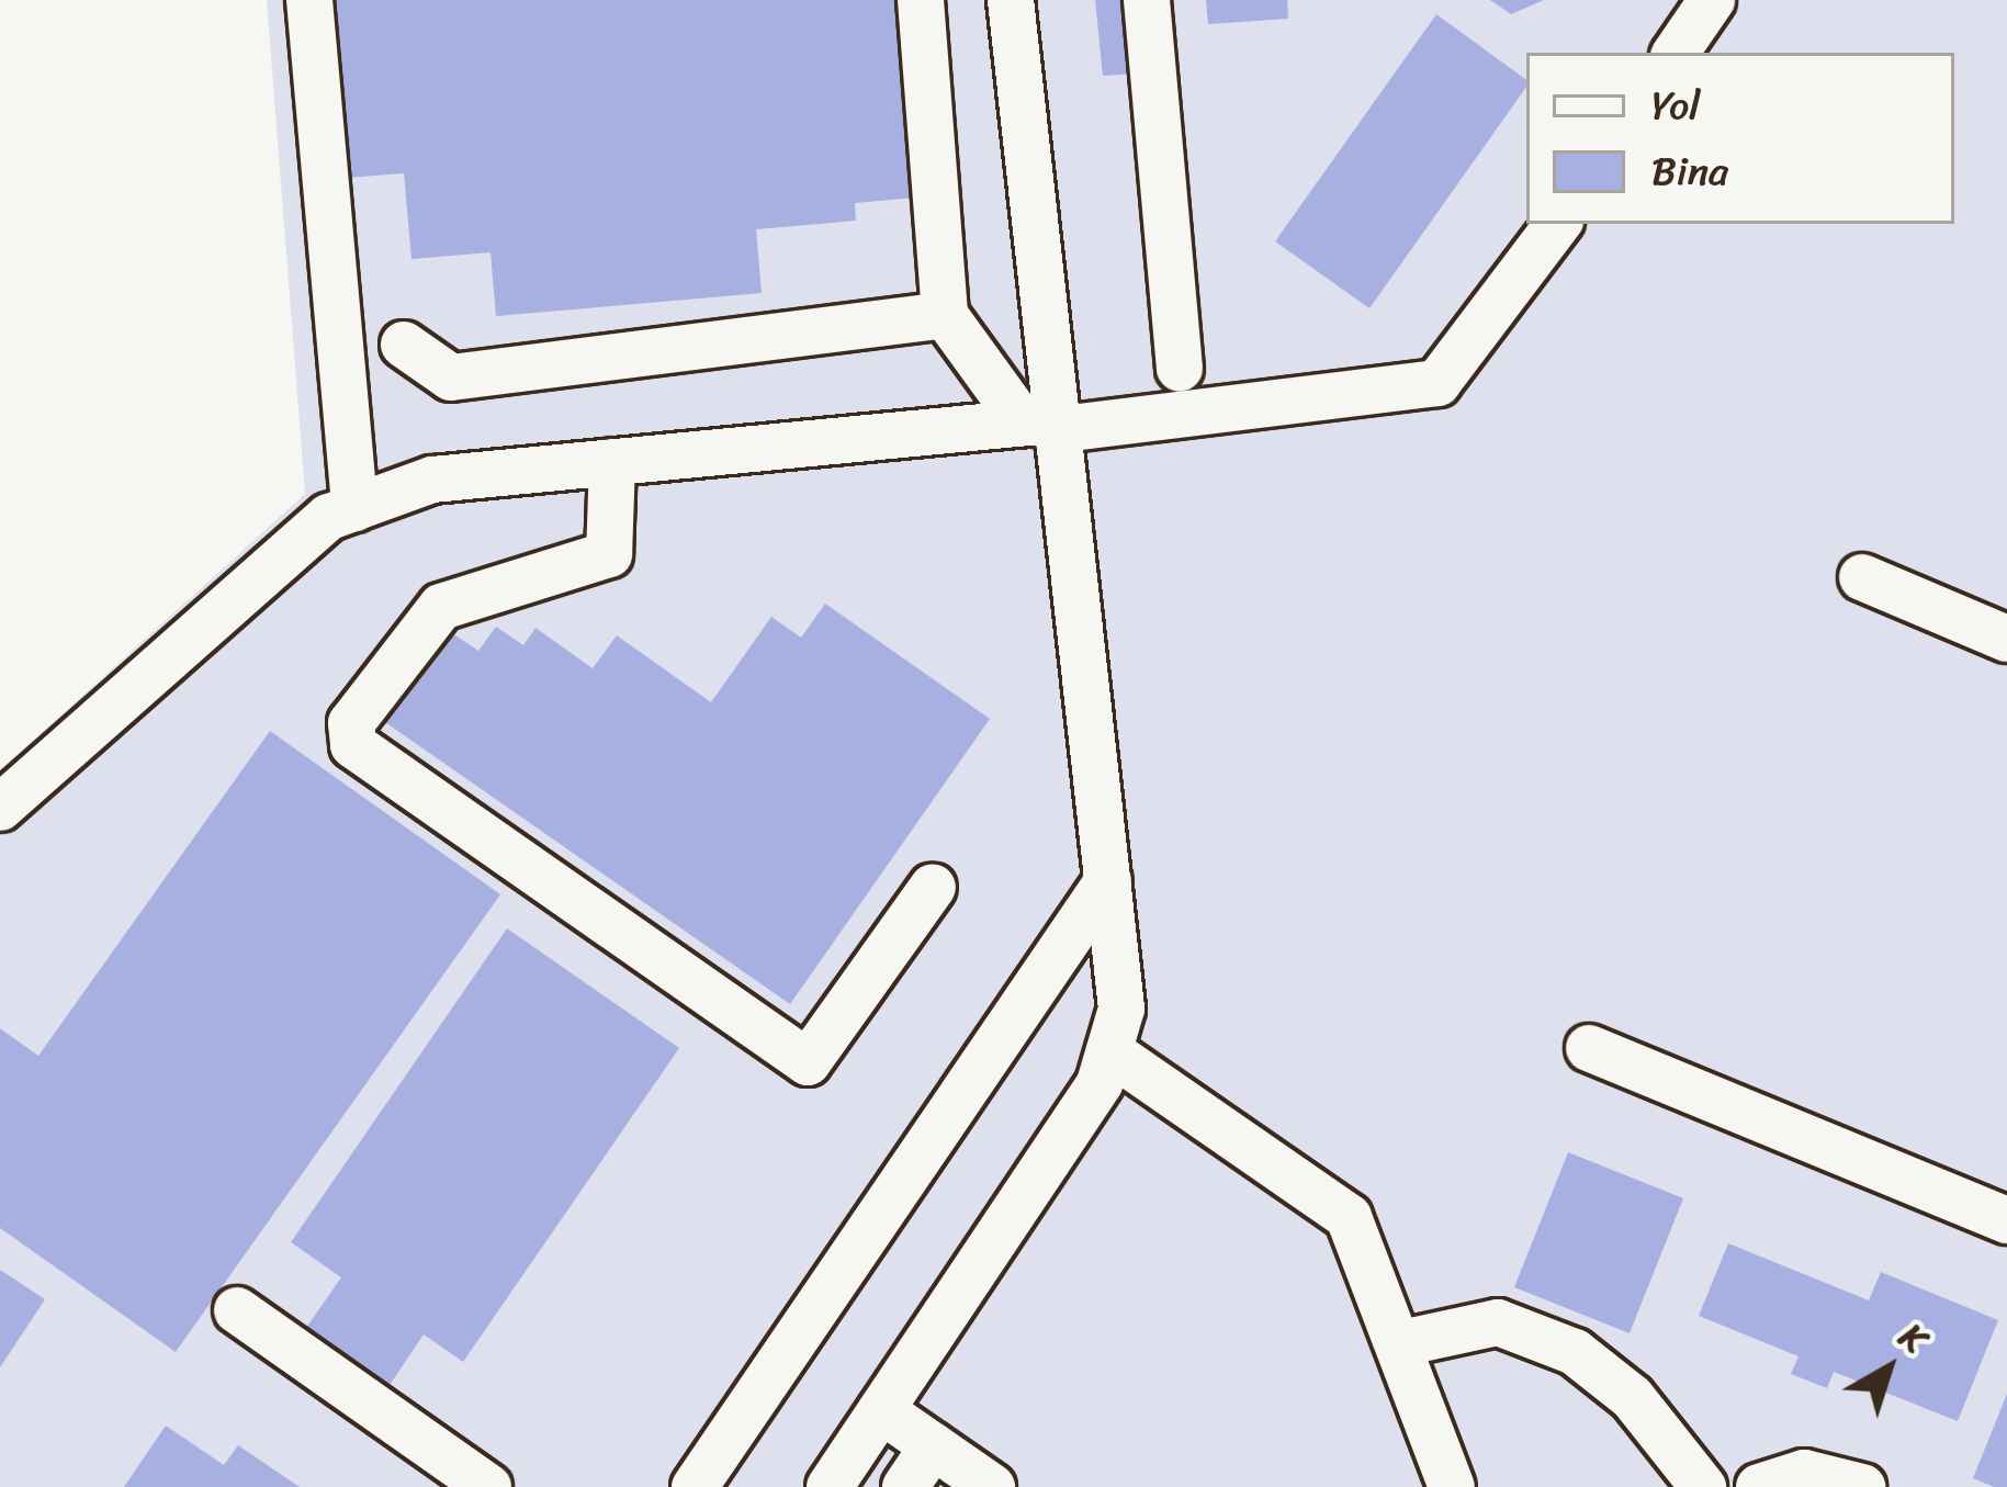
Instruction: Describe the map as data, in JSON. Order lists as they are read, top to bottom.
{
  "legend": ["Yol", "Bina"],
  "north": "top right"
}
